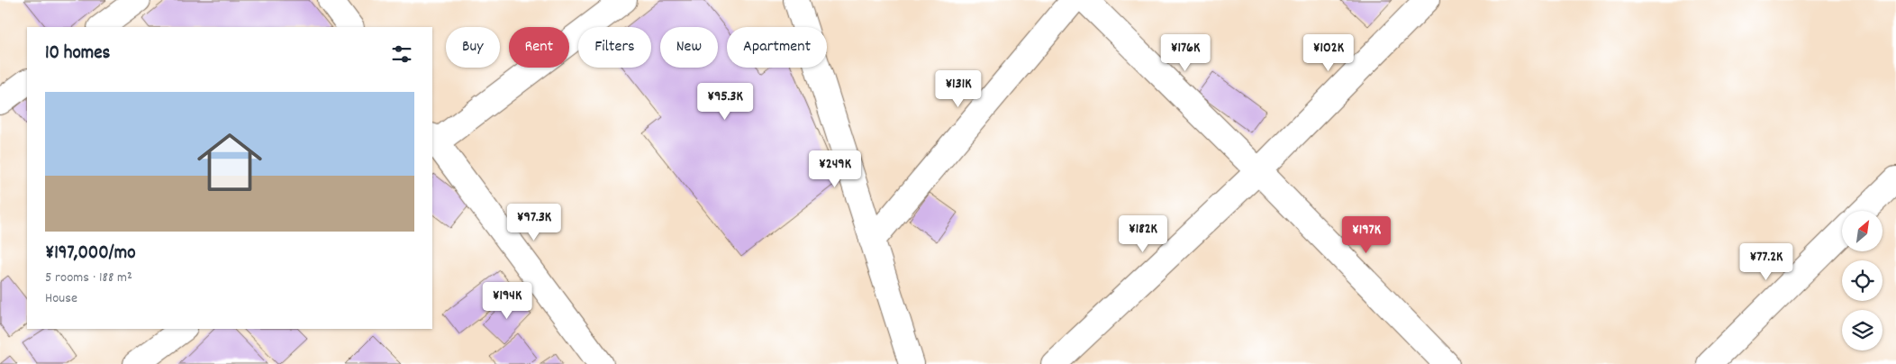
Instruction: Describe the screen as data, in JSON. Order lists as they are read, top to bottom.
{
  "north": "top right",
  "page": {
    "chip": [
      "Buy",
      "Rent",
      "Filters",
      "New",
      "Apartment"
    ],
    "heading": "10 homes",
    "price": [
      "¥176K",
      "¥102K",
      "¥131K",
      "¥95.3K",
      "¥249K",
      "¥97.3K",
      "¥182K",
      "¥197K",
      "¥77.2K",
      "¥194K"
    ],
    "list": [
      {
        "name": "¥197,000/mo",
        "note": "5 rooms · 188 m² · House"
      }
    ]
  }
}
